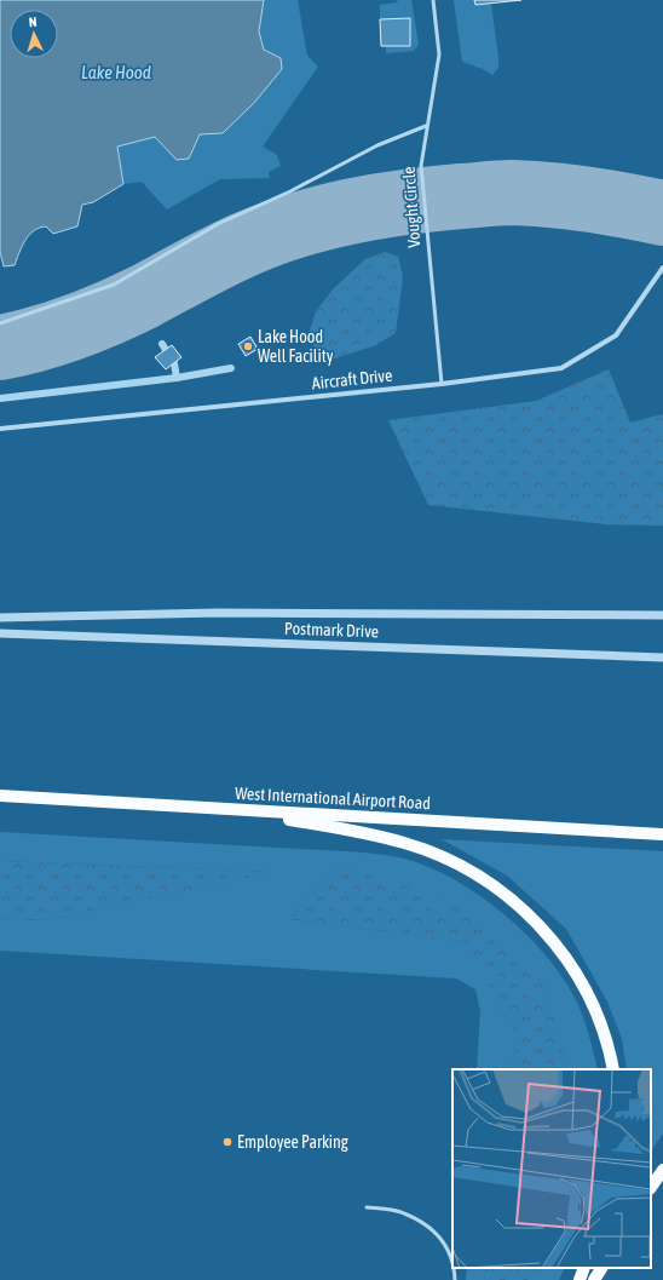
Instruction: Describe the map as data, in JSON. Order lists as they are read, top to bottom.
{
  "streets": {
    "main road": ["West International Airport Road"],
    "street": ["Aircraft Drive", "Postmark Drive"],
    "lane": ["Vought Circle"]
  },
  "crossings": [
    ["Vought Circle", "Aircraft Drive"]
  ],
  "water": ["Lake Hood"],
  "places": ["Lake Hood Well Facility", "Employee Parking"],
  "north": "top"
}
